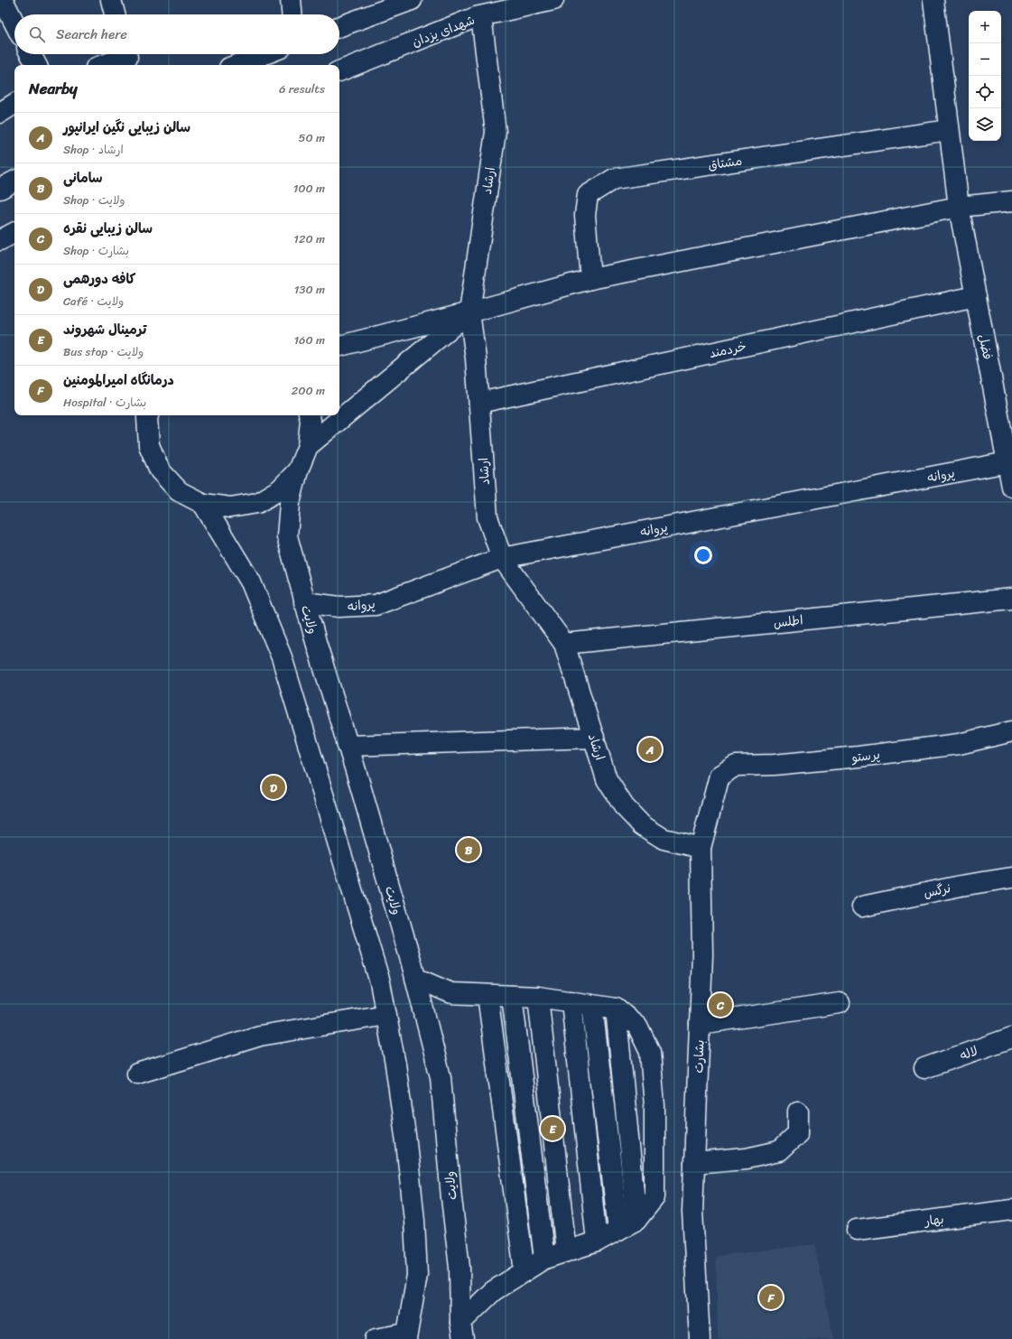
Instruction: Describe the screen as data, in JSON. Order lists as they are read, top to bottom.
{
  "streets": {
    "street": [
      "شهدای یزدان",
      "مشتاق",
      "ارشاد",
      "فضل",
      "خردمند",
      "پروانه",
      "ولایت",
      "اطلس",
      "پرستو",
      "نرگس",
      "لاله",
      "بشارت",
      "بهار"
    ]
  },
  "crossings": [
    ["شهدای یزدان", "ارشاد"],
    ["مشتاق", "فضل"],
    ["ارشاد", "خردمند"],
    ["ارشاد", "پروانه"],
    ["ارشاد", "اطلس"],
    ["ارشاد", "بشارت"],
    ["فضل", "خردمند"],
    ["فضل", "پروانه"],
    ["پروانه", "ولایت"],
    ["پرستو", "بشارت"]
  ],
  "page": {
    "map_buttons": ["+", "−"],
    "search": "Search here",
    "heading": ["Nearby", "6 results"],
    "list": [
      {
        "mark": "A",
        "name": "سالن زیبایی نگین ایرانپور",
        "note": "Shop · ارشاد",
        "value": "50 m"
      },
      {
        "mark": "B",
        "name": "سامانی",
        "note": "Shop · ولایت",
        "value": "100 m"
      },
      {
        "mark": "C",
        "name": "سالن زیبایی نقره",
        "note": "Shop · بشارت",
        "value": "120 m"
      },
      {
        "mark": "D",
        "name": "کافه دورهمی",
        "note": "Café · ولایت",
        "value": "130 m"
      },
      {
        "mark": "E",
        "name": "ترمینال شهروند",
        "note": "Bus stop · ولایت",
        "value": "160 m"
      },
      {
        "mark": "F",
        "name": "درمانگاه امیرالمومنین",
        "note": "Hospital · بشارت",
        "value": "200 m"
      }
    ],
    "pins": [
      "A",
      "D",
      "B",
      "C",
      "E",
      "F"
    ]
  }
}
